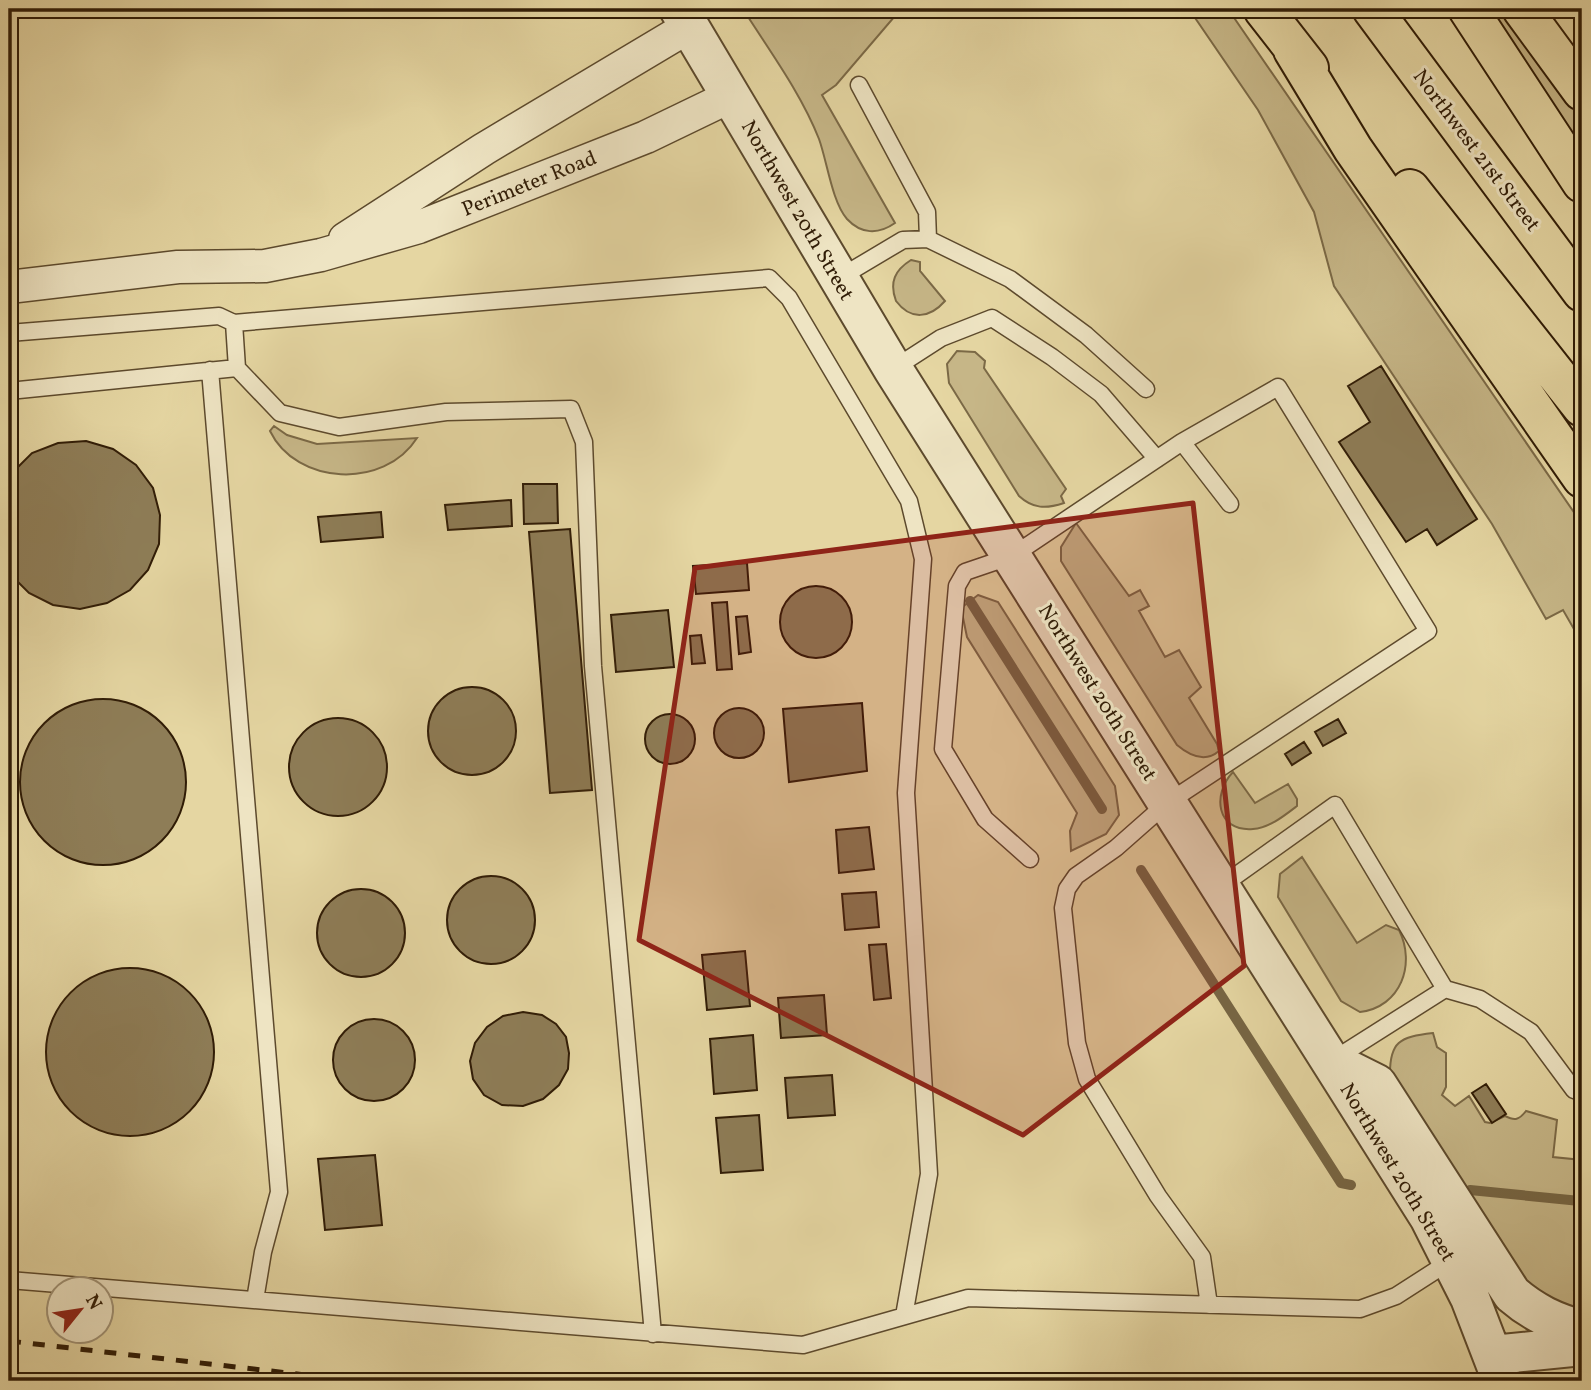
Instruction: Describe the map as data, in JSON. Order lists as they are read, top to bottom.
{
  "streets": {
    "main road": ["Northwest 21st Street"],
    "street": ["Perimeter Road", "Northwest 20th Street"]
  },
  "crossings": [
    ["Perimeter Road", "Northwest 20th Street"]
  ],
  "north": "top right"
}
